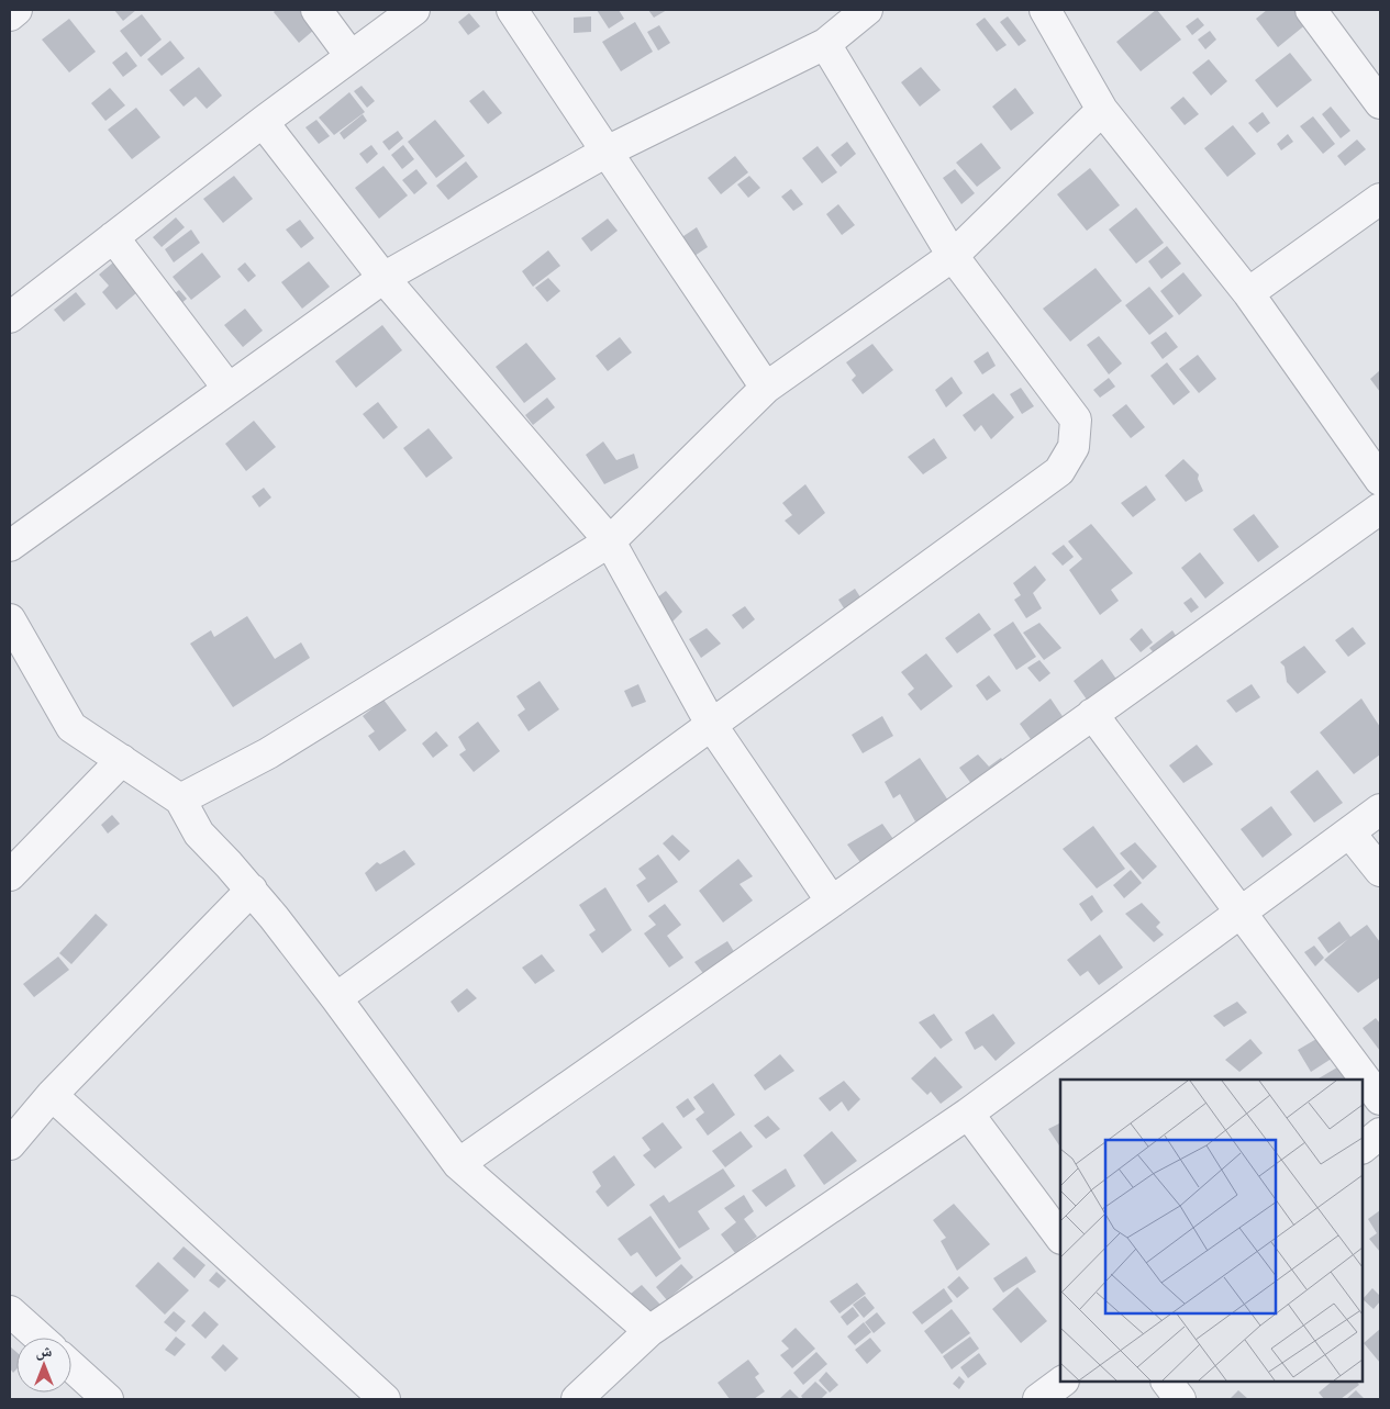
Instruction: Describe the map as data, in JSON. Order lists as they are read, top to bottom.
{
  "north": "top"
}
